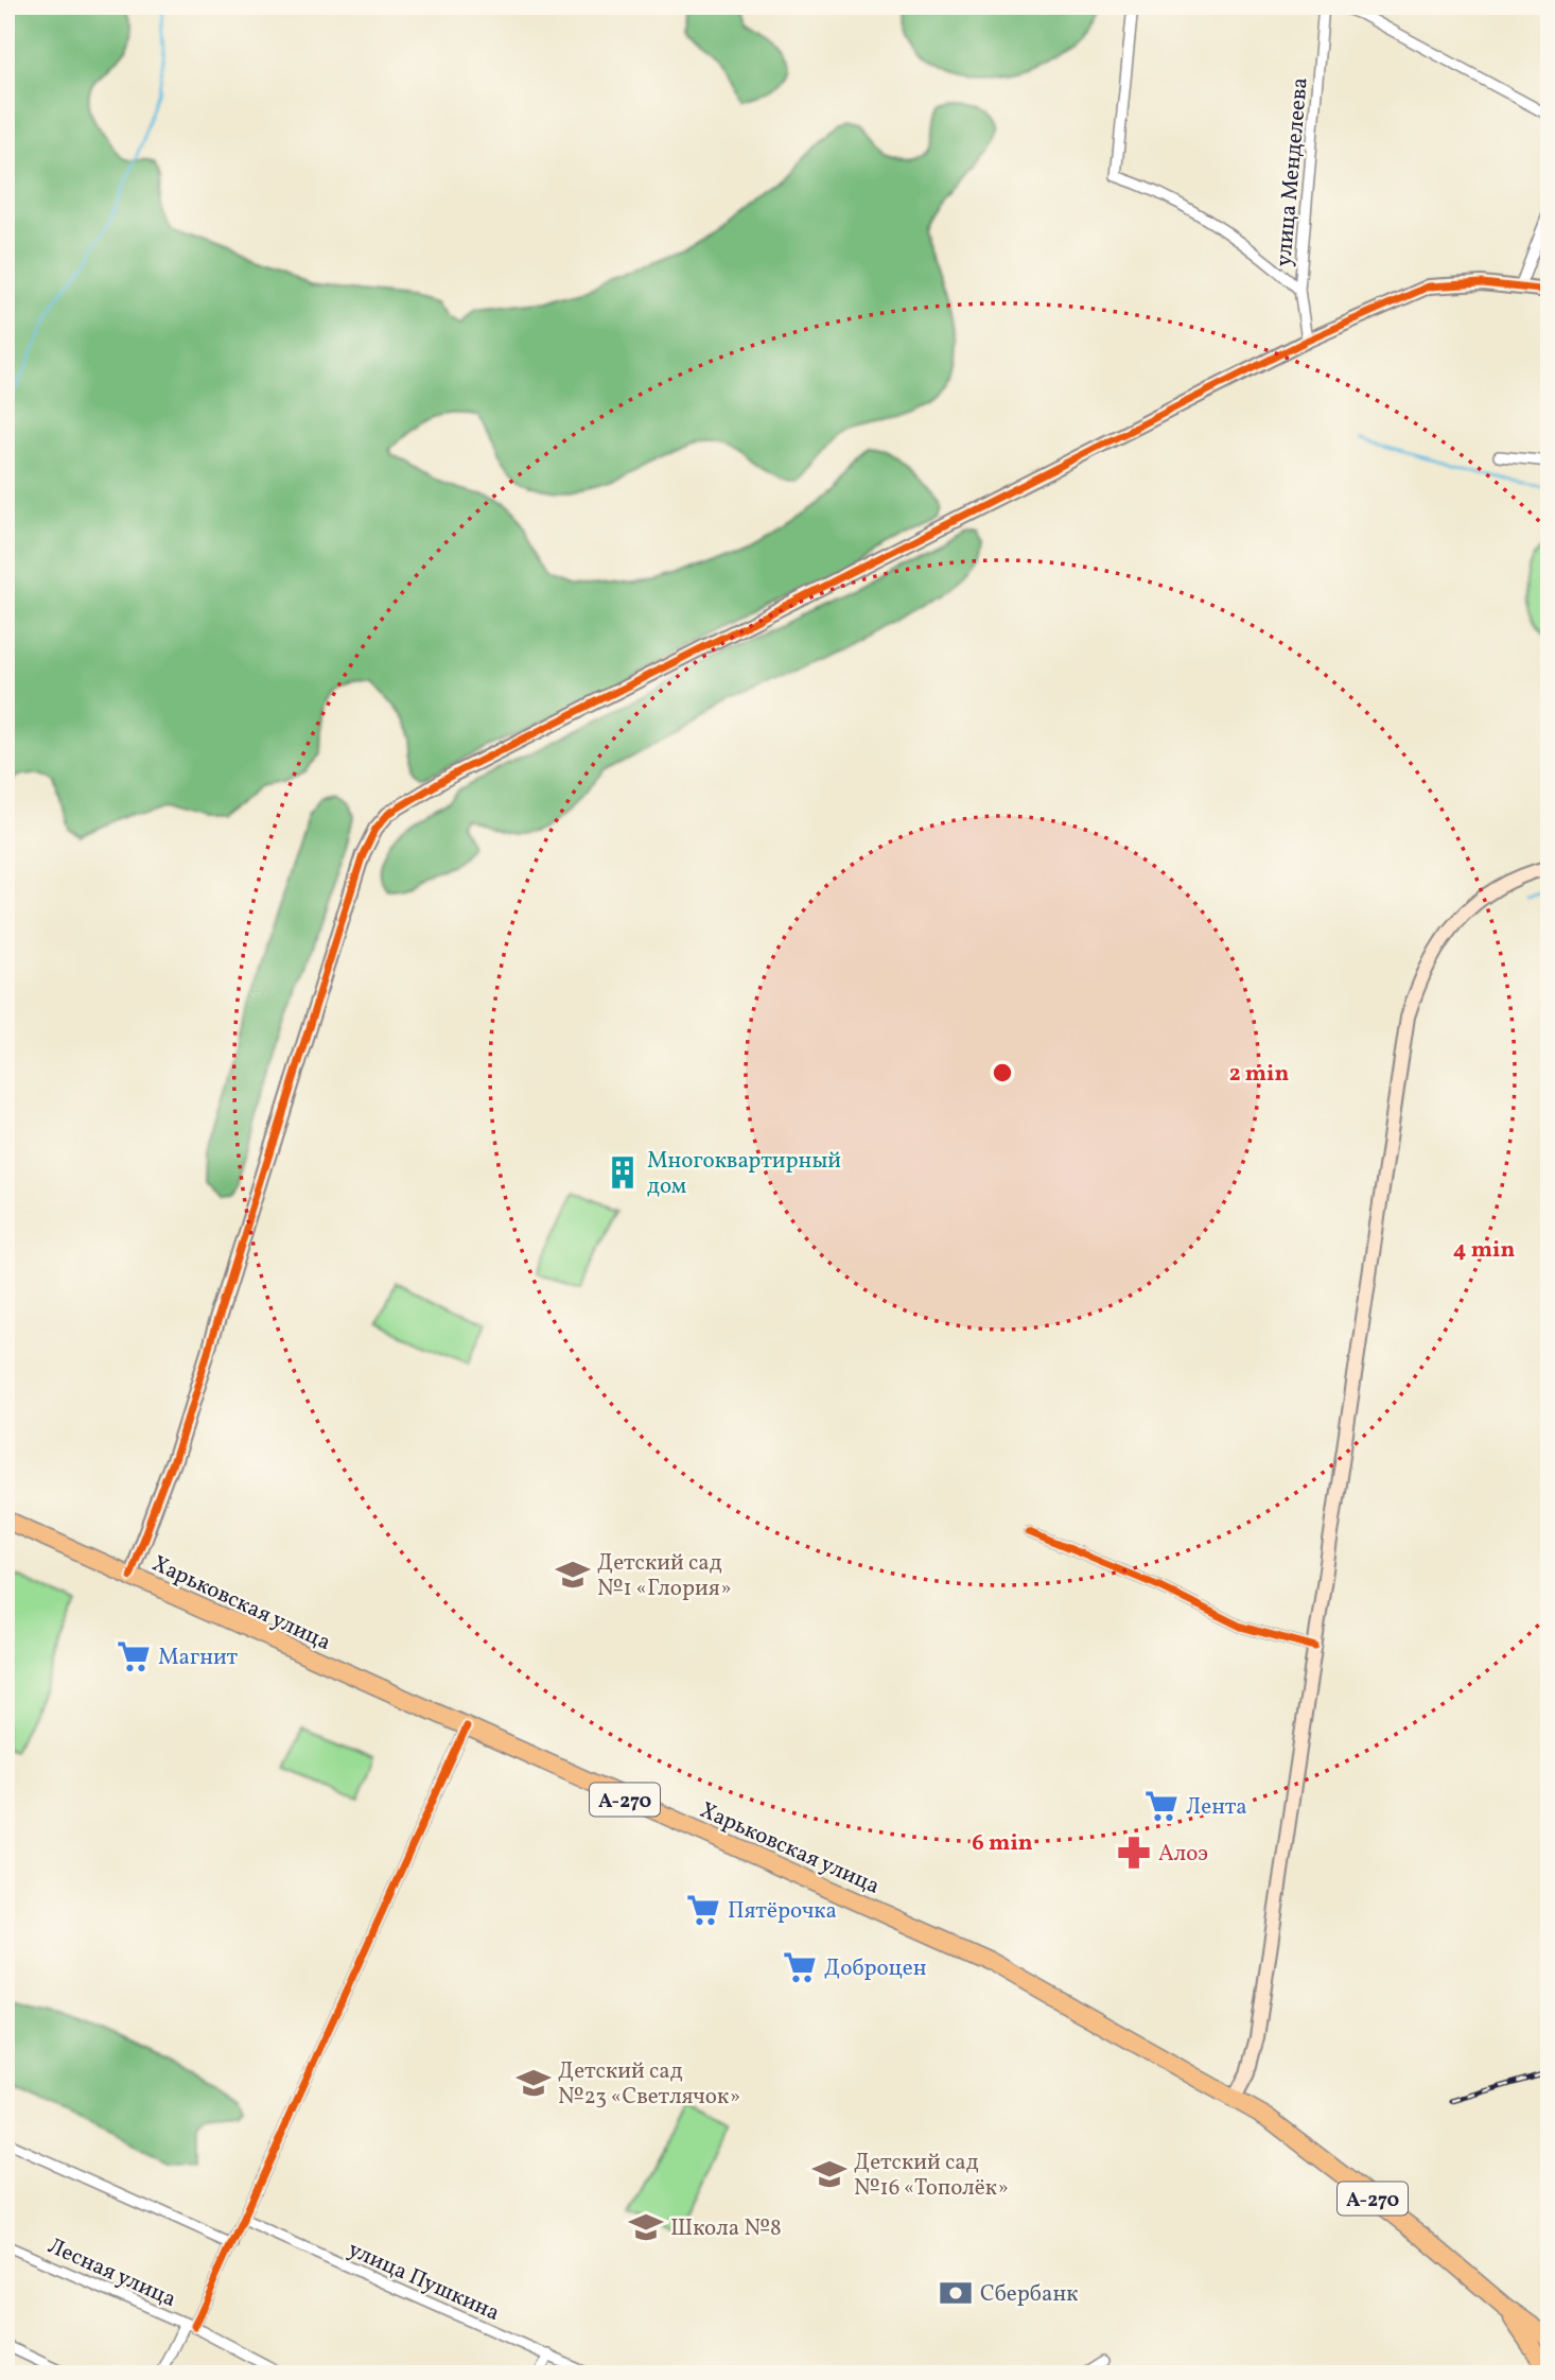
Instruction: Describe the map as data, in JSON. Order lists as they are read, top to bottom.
{
  "streets": {
    "highway": ["Харьковская улица", "А-270"],
    "street": ["улица Менделеева", "Лесная улица", "улица Пушкина"]
  },
  "crossings": [
    ["Харьковская улица", "А-270"]
  ],
  "places": {
    "building": ["Многоквартирный дом"],
    "school or university": [
      "Детский сад №1 «Глория»",
      "Детский сад №23 «Светлячок»",
      "Детский сад №16 «Тополёк»",
      "Школа №8"
    ],
    "supermarket": [
      "Магнит",
      "Лента",
      "Пятёрочка",
      "Доброцен"
    ],
    "pharmacy": ["Алоэ"],
    "bank": ["Сбербанк"]
  },
  "rings": ["2 min", "4 min", "6 min"]
}
